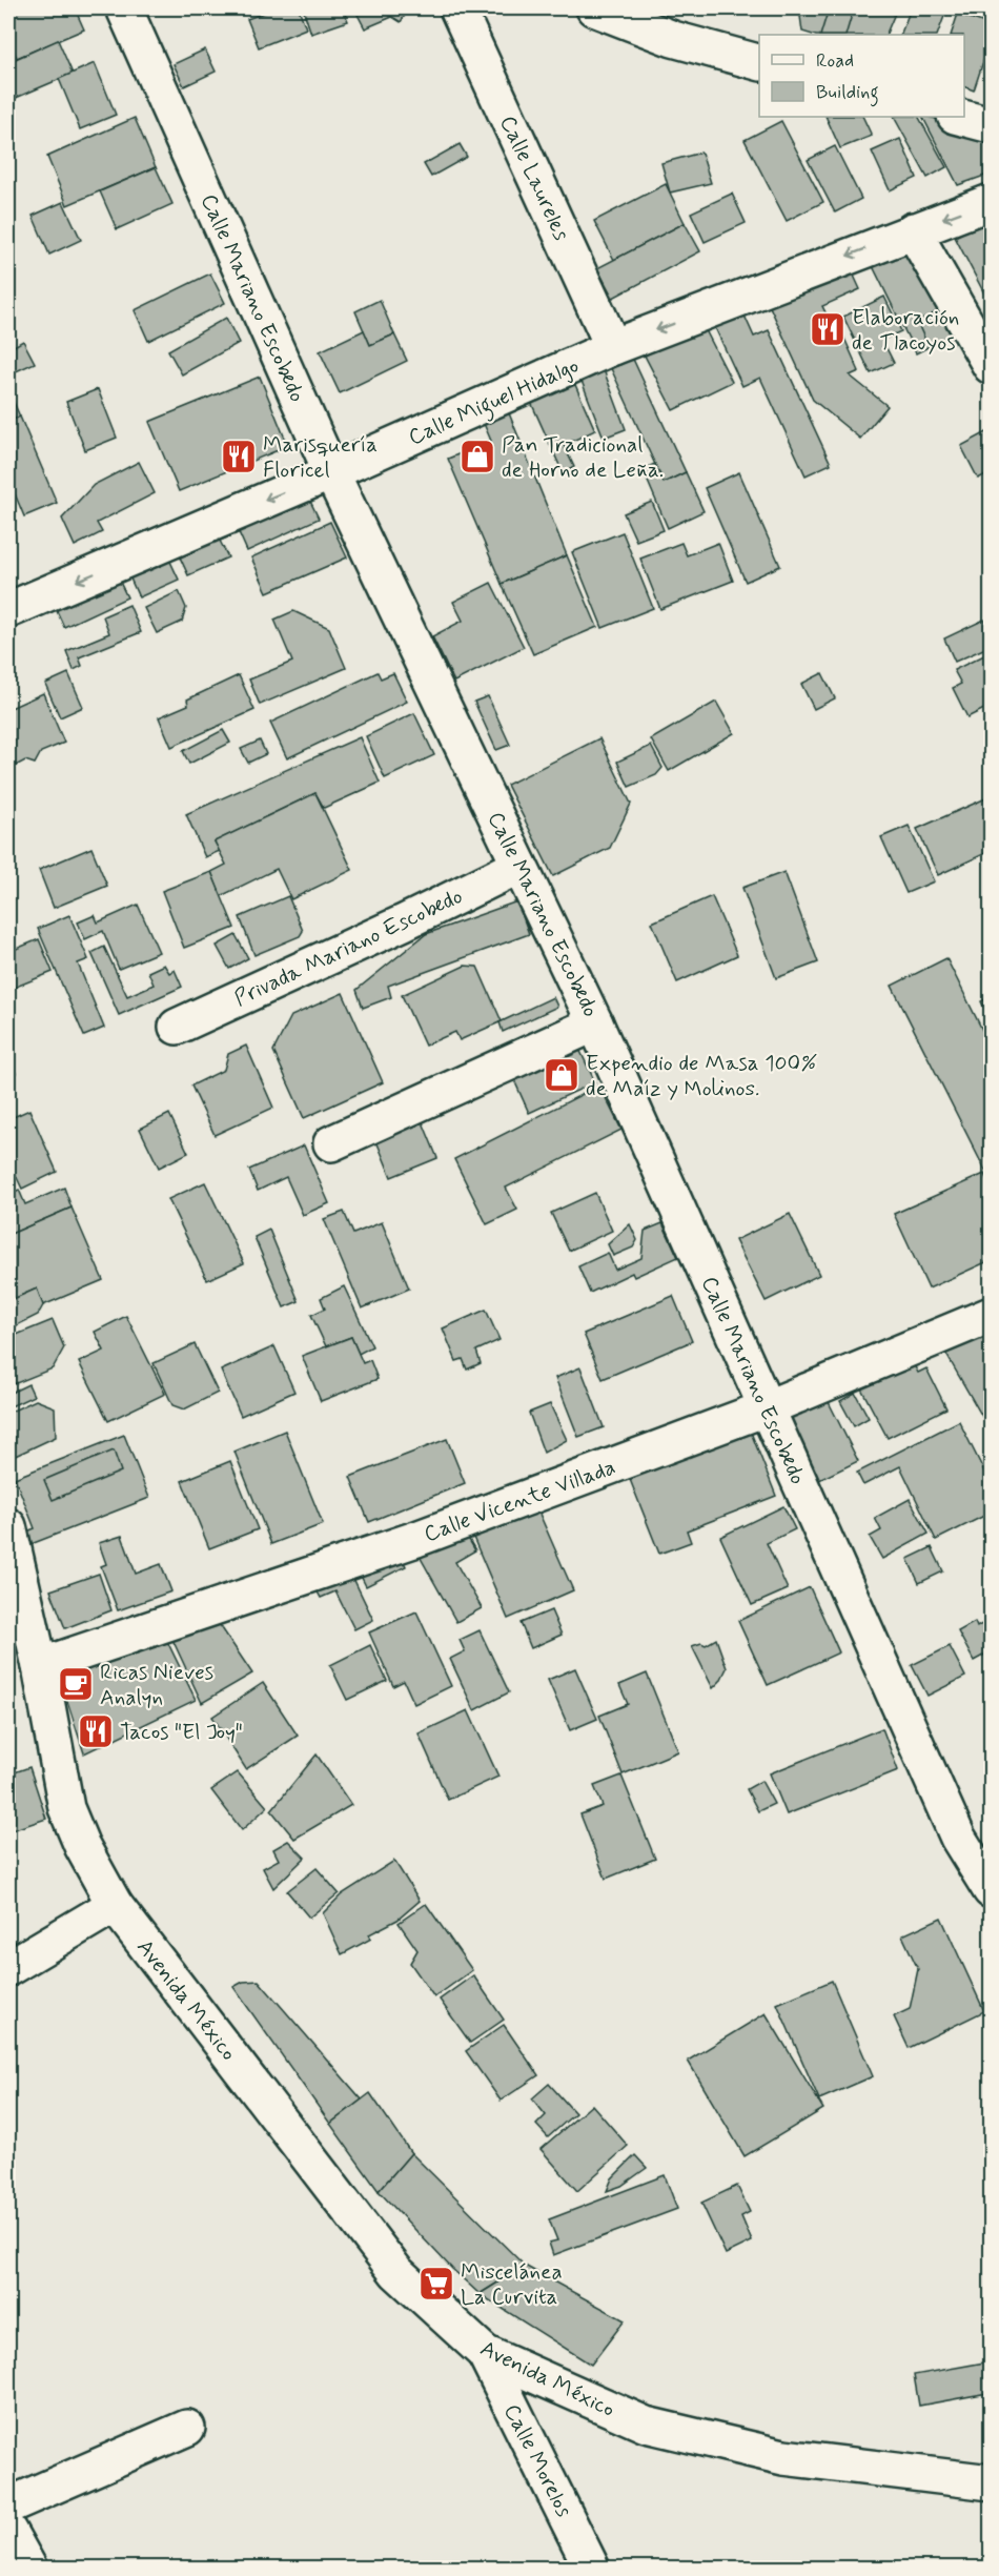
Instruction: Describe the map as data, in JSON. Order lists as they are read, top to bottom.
{
  "streets": {
    "street": [
      "Calle Laureles",
      "Calle Mariano Escobedo",
      "Calle Miguel Hidalgo",
      "Privada Mariano Escobedo",
      "Calle Vicente Villada",
      "Avenida México",
      "Calle Morelos"
    ]
  },
  "crossings": [
    ["Calle Laureles", "Calle Miguel Hidalgo"],
    ["Calle Mariano Escobedo", "Calle Miguel Hidalgo"],
    ["Calle Mariano Escobedo", "Privada Mariano Escobedo"],
    ["Calle Mariano Escobedo", "Calle Vicente Villada"],
    ["Calle Vicente Villada", "Avenida México"],
    ["Avenida México", "Calle Morelos"]
  ],
  "one_way": ["Calle Miguel Hidalgo"],
  "places": {
    "restaurant": ["Elaboración de Tlacoyos", "Marisquería Floricel", "Tacos \"El Joy\""],
    "shop": ["Pan Tradicional de Horno de Leña.", "Expendio de Masa 100% de Maíz y Molinos."],
    "cafe": ["Ricas Nieves Analyn"],
    "supermarket": ["Miscelánea La Curvita"]
  },
  "legend": ["Road", "Building"]
}
